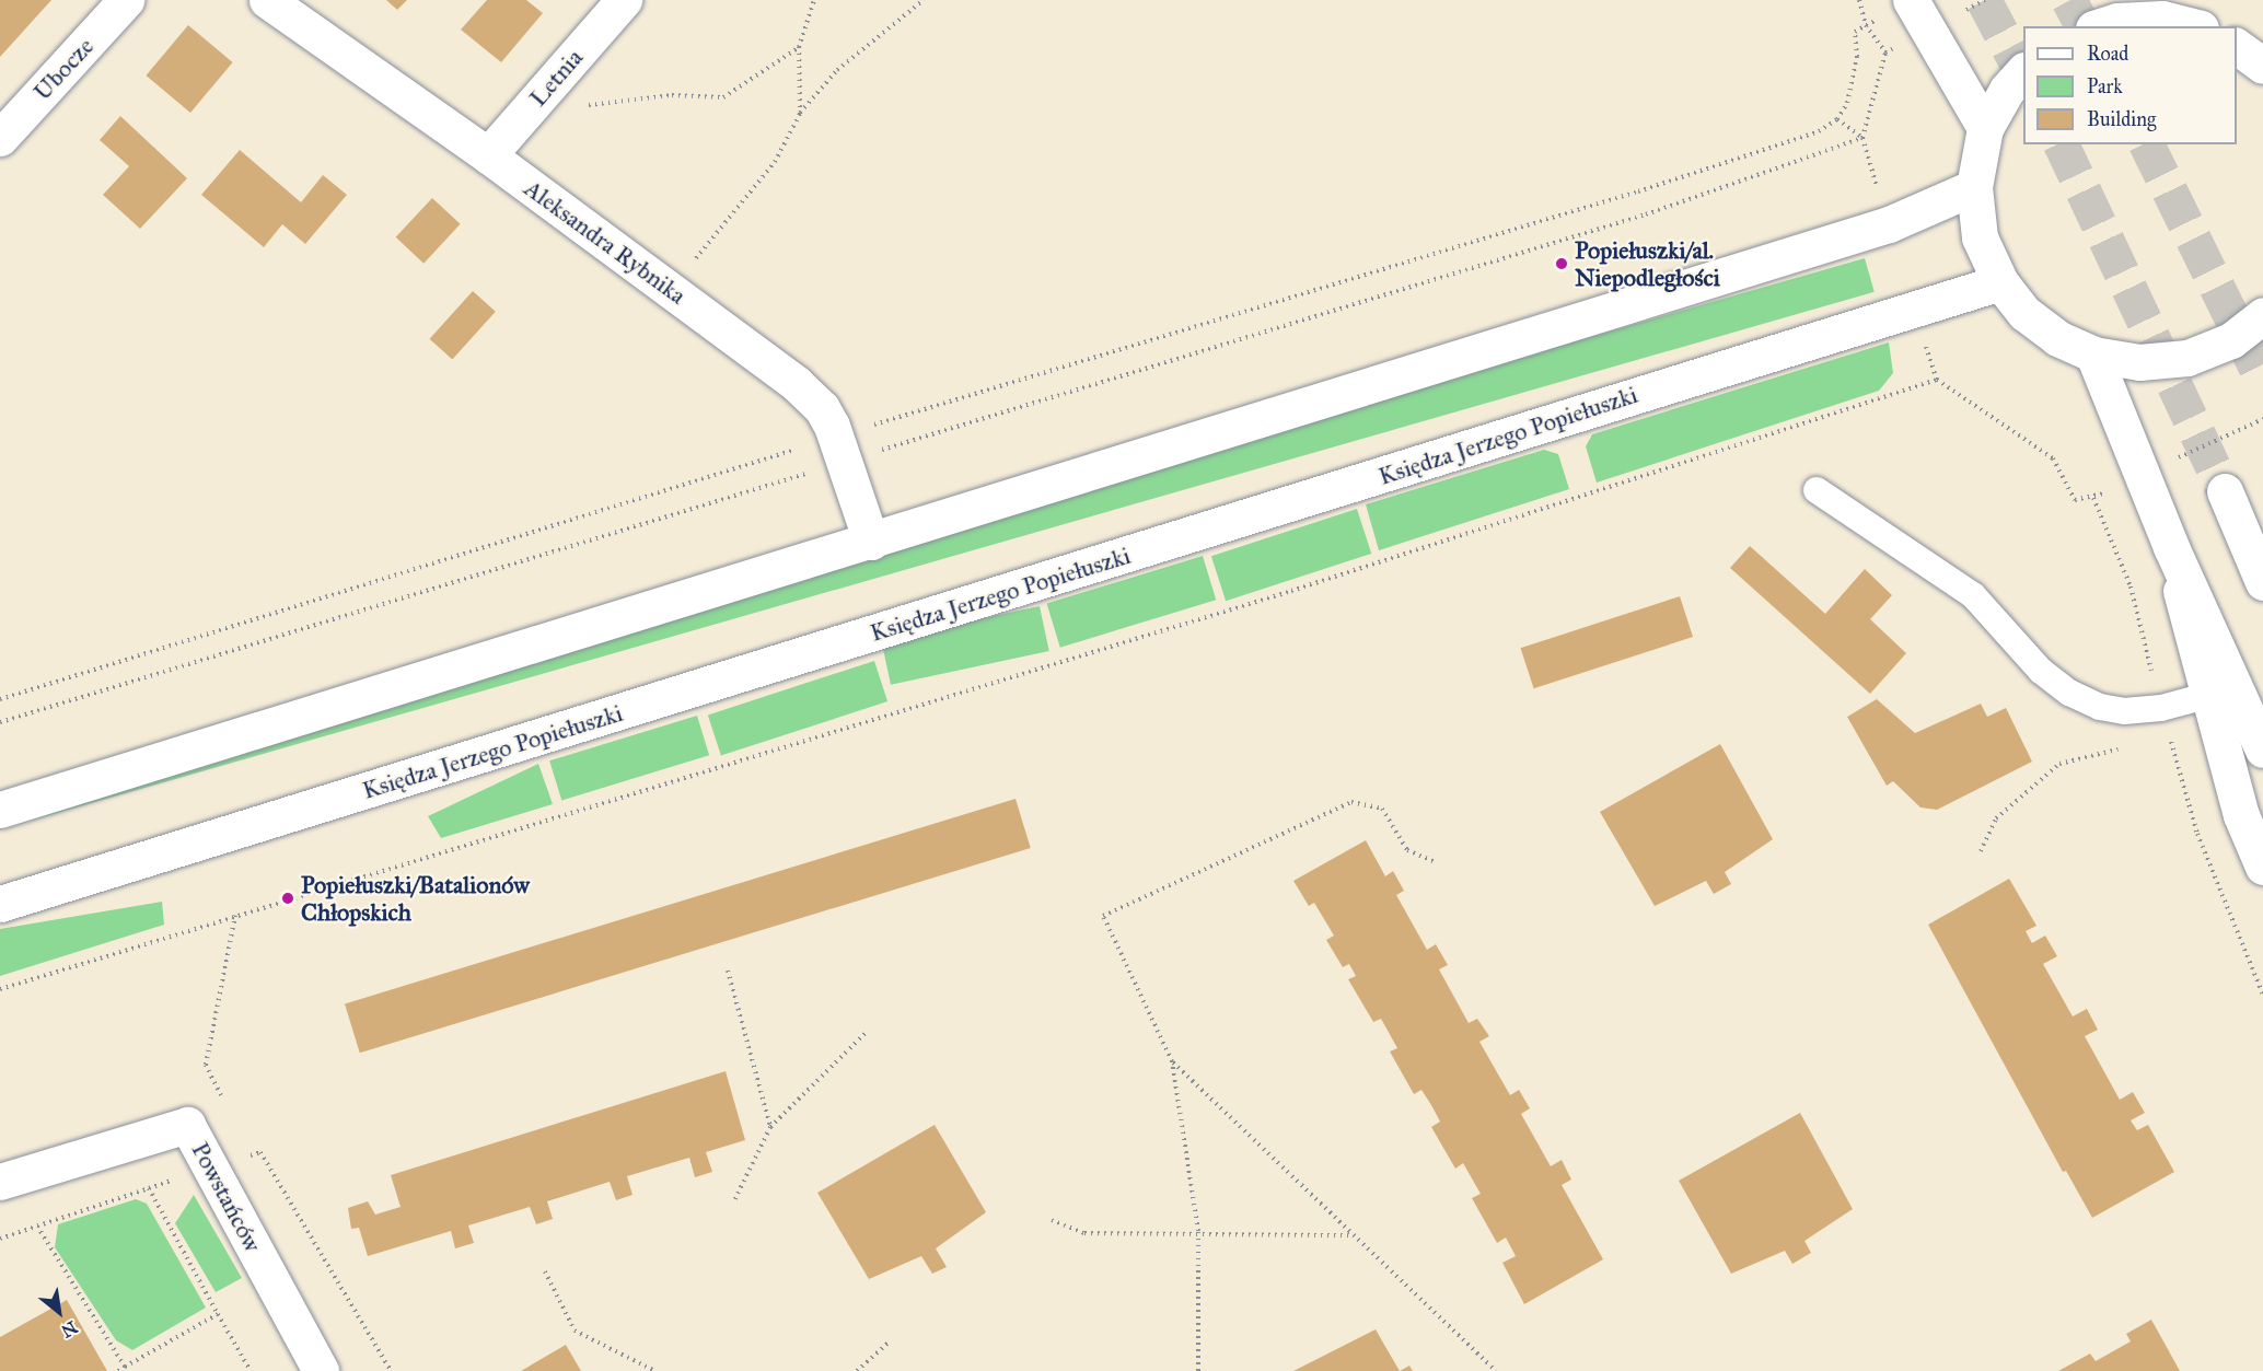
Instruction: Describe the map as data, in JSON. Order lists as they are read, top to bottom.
{
  "streets": {
    "main road": [
      "Ubocze",
      "Letnia",
      "Aleksandra Rybnika",
      "Księdza Jerzego Popiełuszki",
      "Powstańców"
    ]
  },
  "crossings": [
    ["Letnia", "Aleksandra Rybnika"]
  ],
  "places": ["Popiełuszki/al. Niepodległości", "Popiełuszki/Batalionów Chłopskich"],
  "legend": ["Road", "Park", "Building"],
  "north": "bottom right"
}
